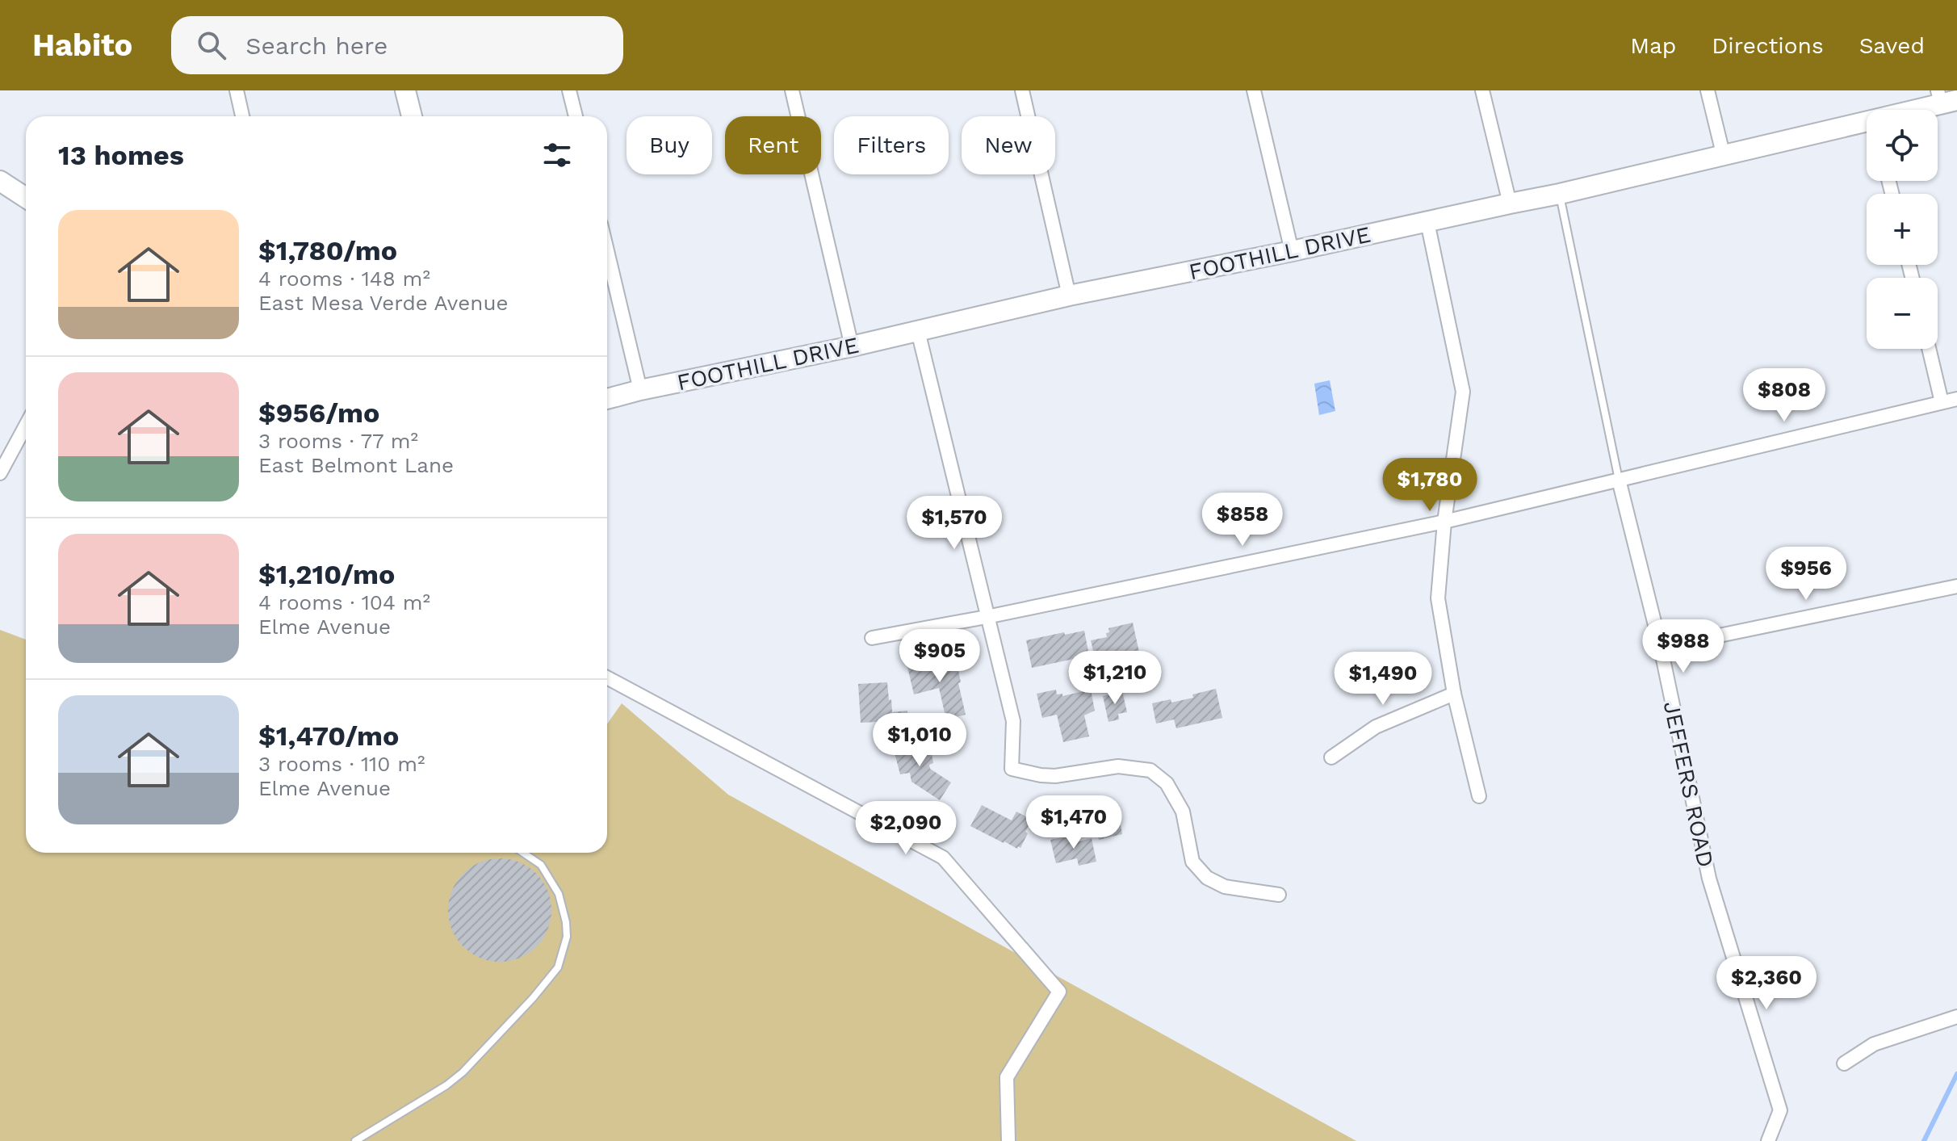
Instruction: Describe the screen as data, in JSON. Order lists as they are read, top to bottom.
{
  "streets": {
    "street": ["FOOTHILL DRIVE", "JEFFERS ROAD"]
  },
  "crossings": [
    ["FOOTHILL DRIVE", "JEFFERS ROAD"]
  ],
  "page": {
    "header": "Habito",
    "search": "Search here",
    "nav": ["Map", "Directions", "Saved"],
    "map_buttons": ["+", "−"],
    "chip": [
      "Buy",
      "Rent",
      "Filters",
      "New"
    ],
    "heading": "13 homes",
    "list": [
      {
        "name": "$1,780/mo",
        "note": "4 rooms · 148 m² · East Mesa Verde Avenue"
      },
      {
        "name": "$956/mo",
        "note": "3 rooms · 77 m² · East Belmont Lane"
      },
      {
        "name": "$1,210/mo",
        "note": "4 rooms · 104 m² · Elme Avenue"
      },
      {
        "name": "$1,470/mo",
        "note": "3 rooms · 110 m² · Elme Avenue"
      }
    ],
    "price": [
      "$808",
      "$1,780",
      "$858",
      "$1,570",
      "$956",
      "$988",
      "$905",
      "$1,210",
      "$1,490",
      "$1,010",
      "$1,470",
      "$2,090",
      "$2,360"
    ]
  }
}
